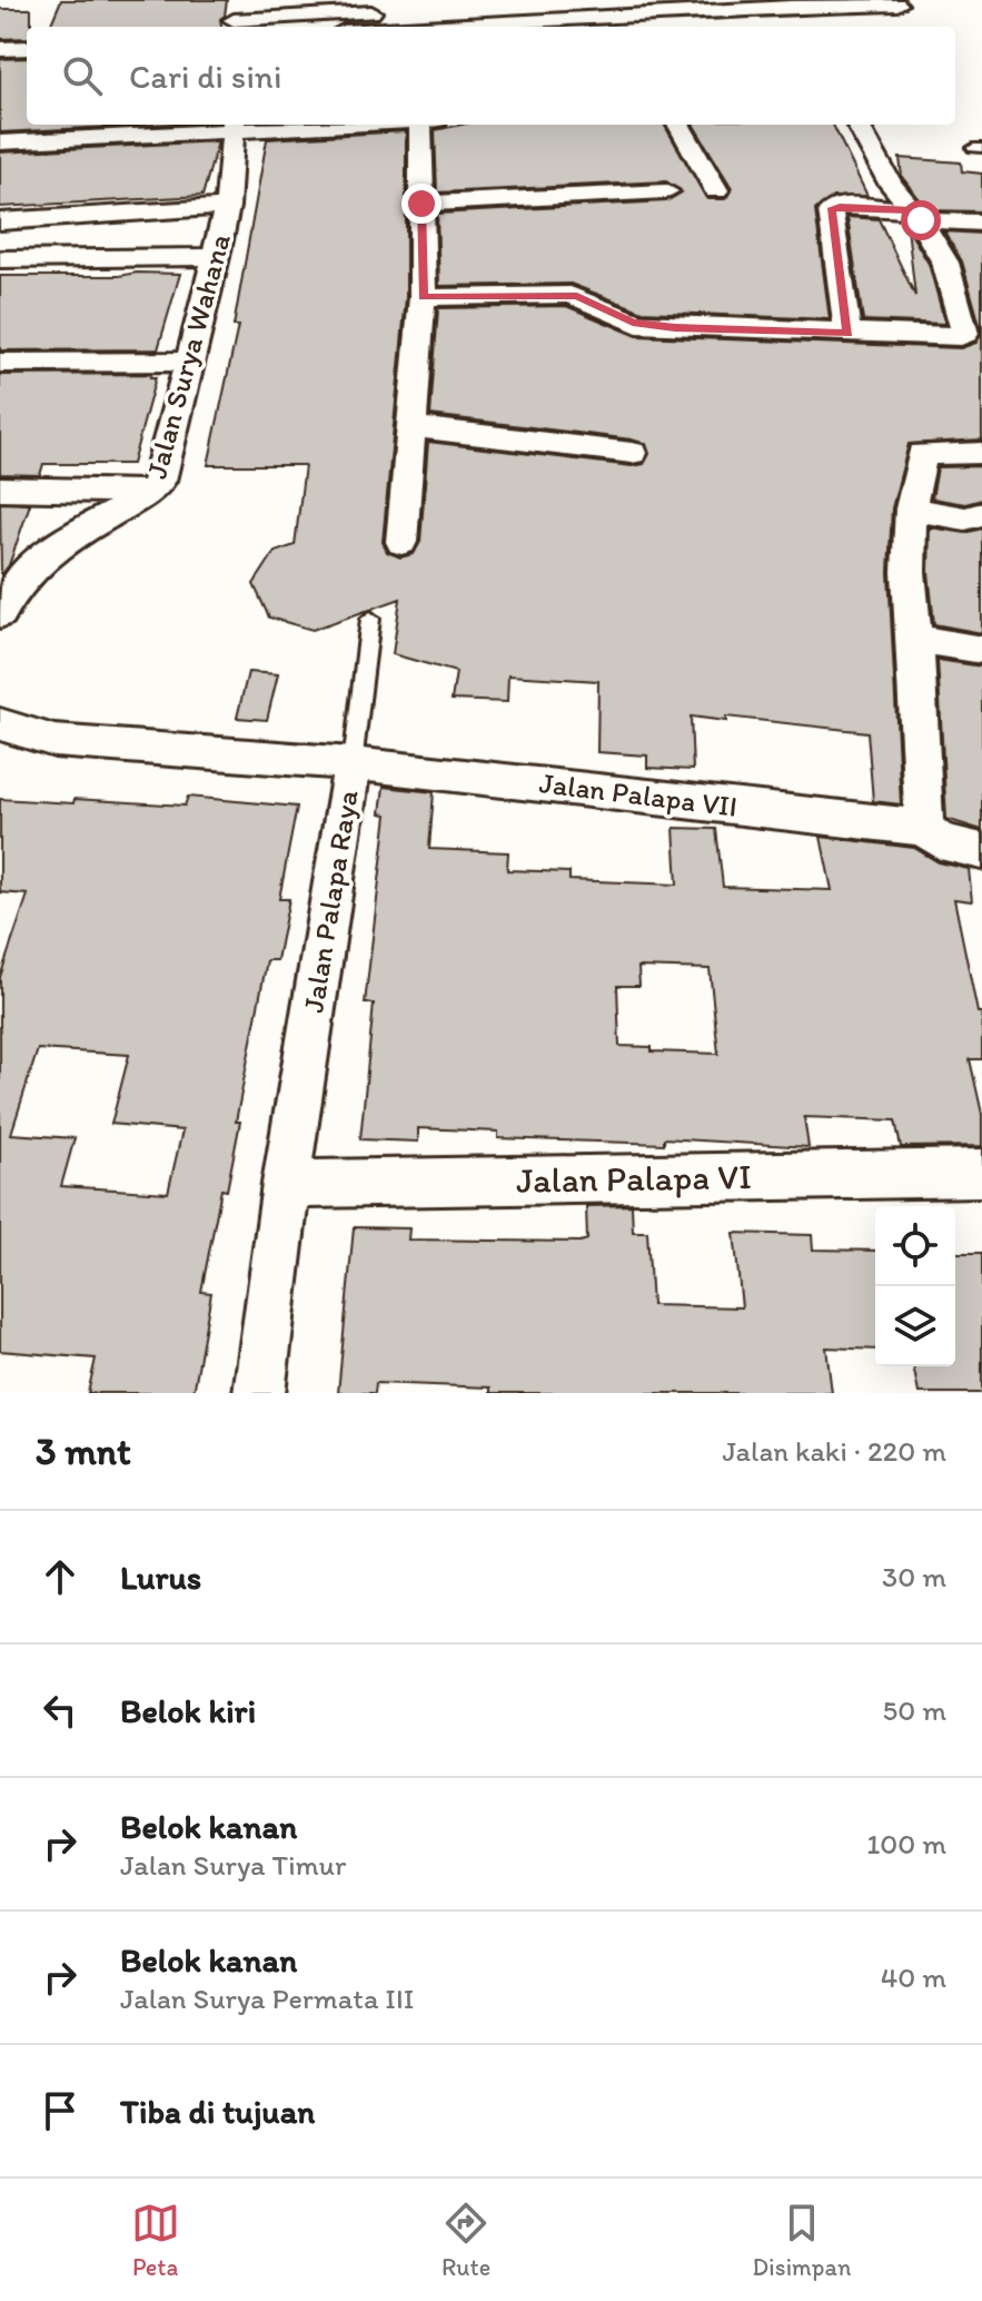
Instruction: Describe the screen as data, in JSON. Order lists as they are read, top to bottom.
{
  "streets": {
    "street": [
      "Jalan Surya Wahana",
      "Jalan Palapa VII",
      "Jalan Palapa Raya",
      "Jalan Palapa VI"
    ]
  },
  "crossings": [
    ["Jalan Palapa VII", "Jalan Palapa Raya"],
    ["Jalan Palapa Raya", "Jalan Palapa VI"]
  ],
  "page": {
    "search": "Cari di sini",
    "heading": ["3 mnt", "Jalan kaki · 220 m"],
    "list": [
      ["Lurus", "30 m"],
      ["Belok kiri", "50 m"],
      ["Belok kanan", "Jalan Surya Timur", "100 m"],
      ["Belok kanan", "Jalan Surya Permata III", "40 m"],
      "Tiba di tujuan"
    ],
    "nav": ["Peta", "Rute", "Disimpan"]
  }
}
